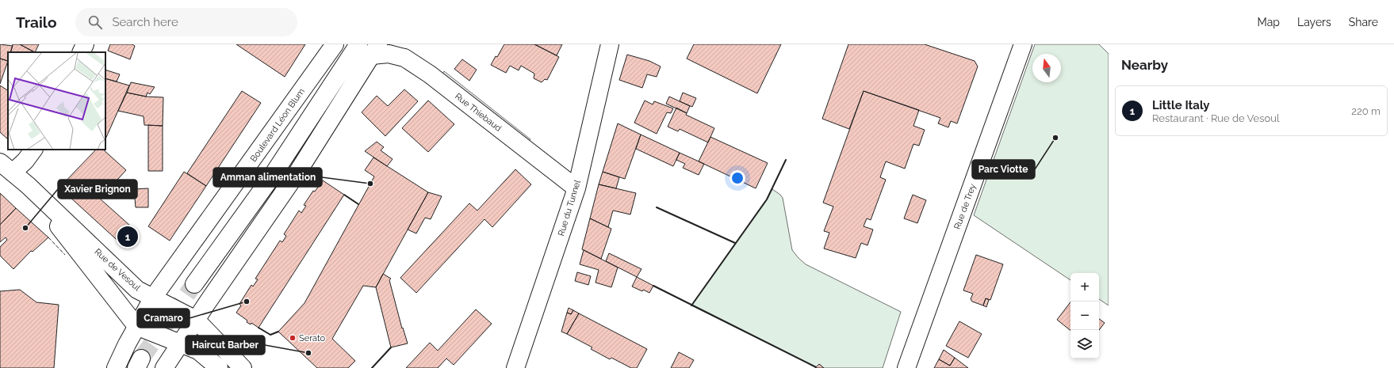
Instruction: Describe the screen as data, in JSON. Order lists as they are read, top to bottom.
{
  "streets": {
    "main road": [
      "Rue Thiebaud",
      "Boulevard Léon Blum",
      "Rue de Trey",
      "Rue du Tunnel",
      "Rue de Vesoul"
    ]
  },
  "crossings": [
    ["Rue Thiebaud", "Rue du Tunnel"],
    ["Boulevard Léon Blum", "Rue de Vesoul"]
  ],
  "places": [
    "Parc Viotte",
    "Amman alimentation",
    "Xavier Brignon",
    "Cramaro",
    "Serato",
    "Haircut Barber"
  ],
  "north": "top",
  "page": {
    "header": "Trailo",
    "search": "Search here",
    "nav": ["Map", "Layers", "Share"],
    "heading": "Nearby",
    "list": [
      {
        "mark": "1",
        "name": "Little Italy",
        "note": "Restaurant · Rue de Vesoul",
        "value": "220 m"
      }
    ],
    "pins": "1",
    "map_buttons": ["+", "−"]
  }
}
